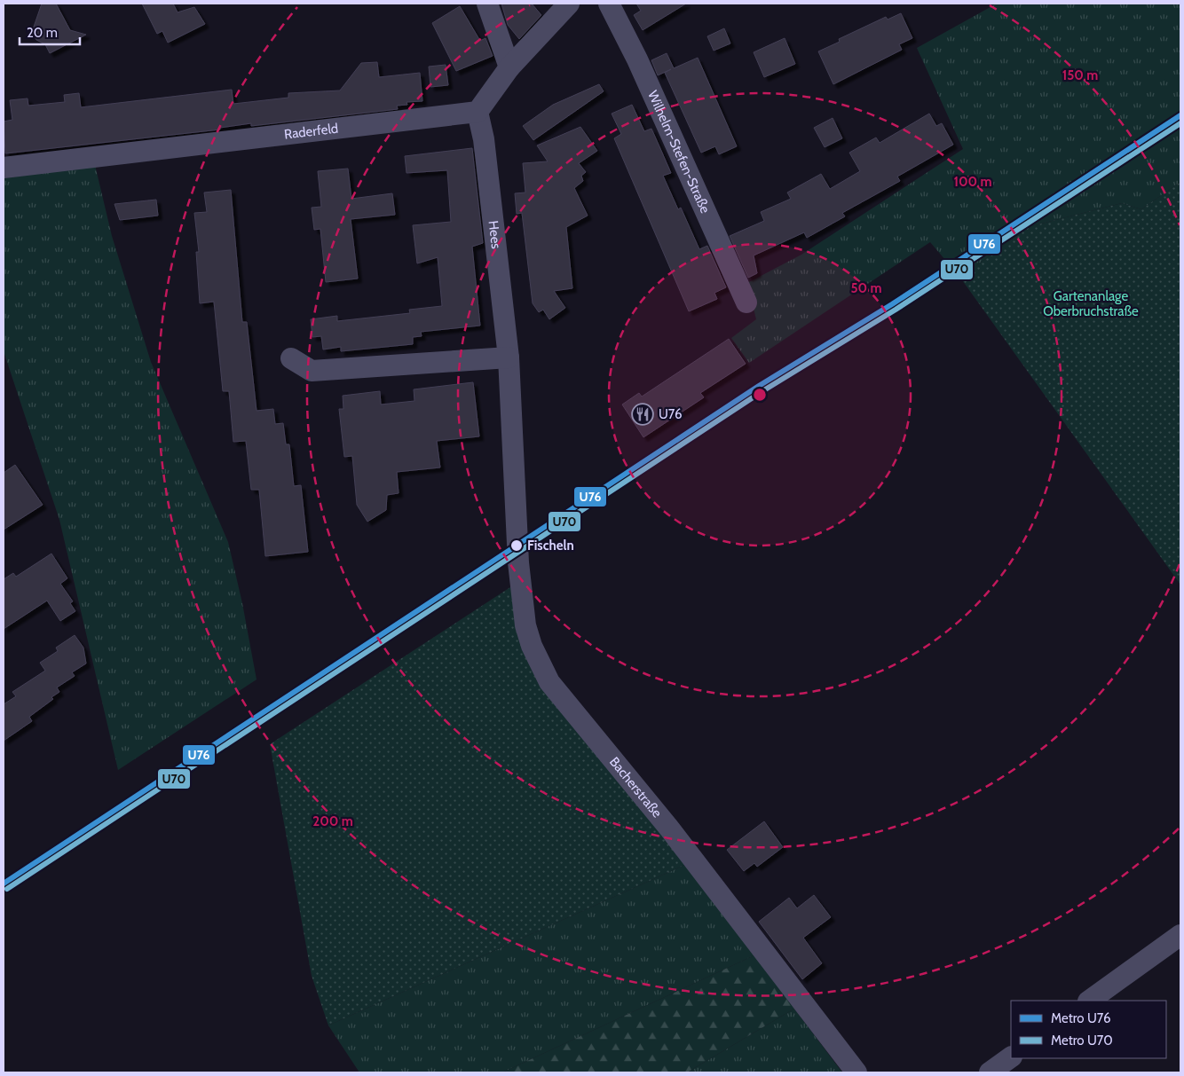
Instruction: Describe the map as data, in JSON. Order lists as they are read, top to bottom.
{
  "streets": {
    "street": [
      "Raderfeld",
      "Wilhelm-Stefen-Straße",
      "Hees",
      "Bacherstraße"
    ]
  },
  "crossings": [
    ["Raderfeld", "Hees"],
    ["Hees", "Bacherstraße"]
  ],
  "parks": ["Gartenanlage Oberbruchstraße"],
  "places": {
    "restaurant": ["U76"],
    "other": ["Fischeln"]
  },
  "lines": ["metro line U76", "metro line U70"],
  "legend": ["Metro U76", "Metro U70"],
  "scale_bar": "20 m",
  "rings": [
    "150 m",
    "100 m",
    "50 m",
    "200 m"
  ]
}
